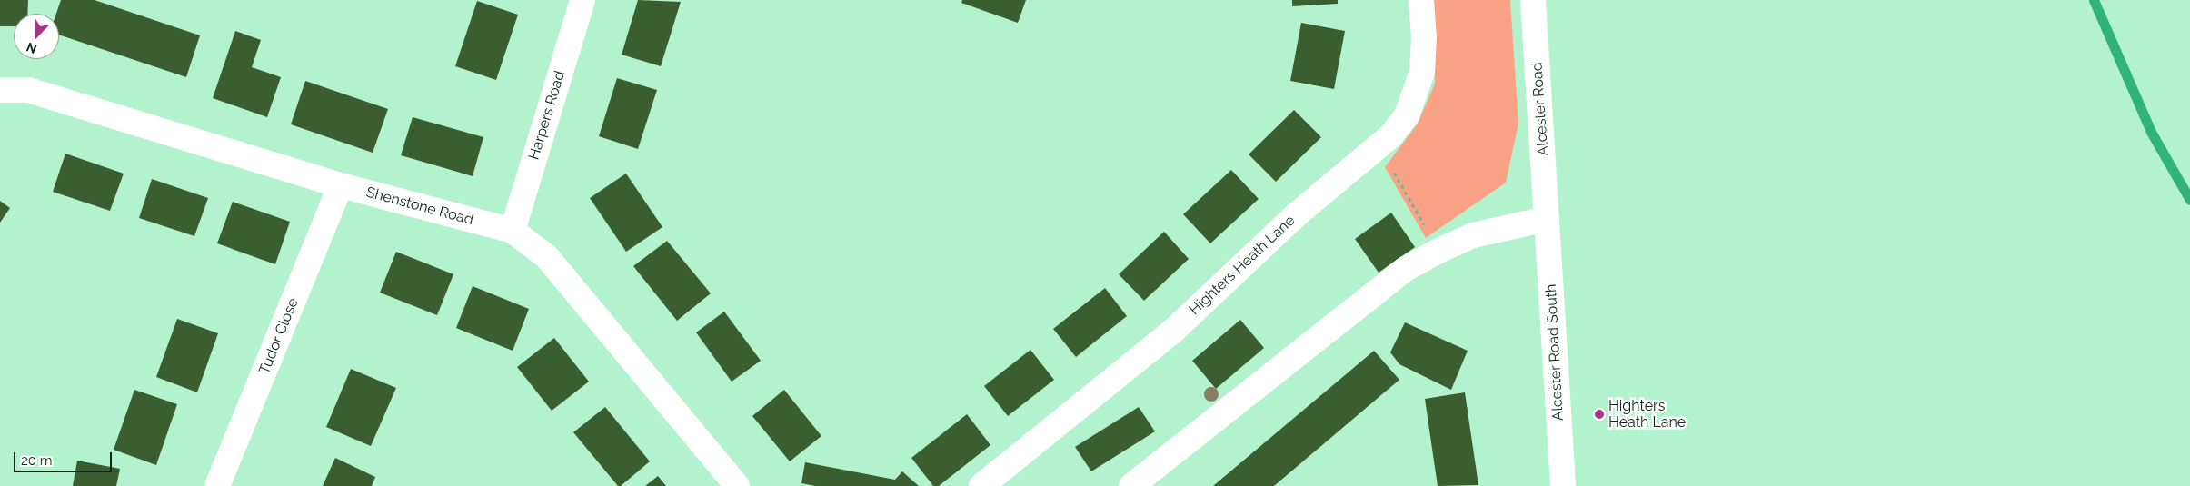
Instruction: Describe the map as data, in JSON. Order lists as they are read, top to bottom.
{
  "streets": {
    "street": [
      "Alcester Road",
      "Harpers Road",
      "Shenstone Road",
      "Highters Heath Lane",
      "Tudor Close",
      "Alcester Road South"
    ]
  },
  "crossings": [
    ["Alcester Road", "Alcester Road South"],
    ["Harpers Road", "Shenstone Road"],
    ["Shenstone Road", "Tudor Close"]
  ],
  "places": ["Highters Heath Lane"],
  "scale_bar": "20 m",
  "north": "bottom"
}
